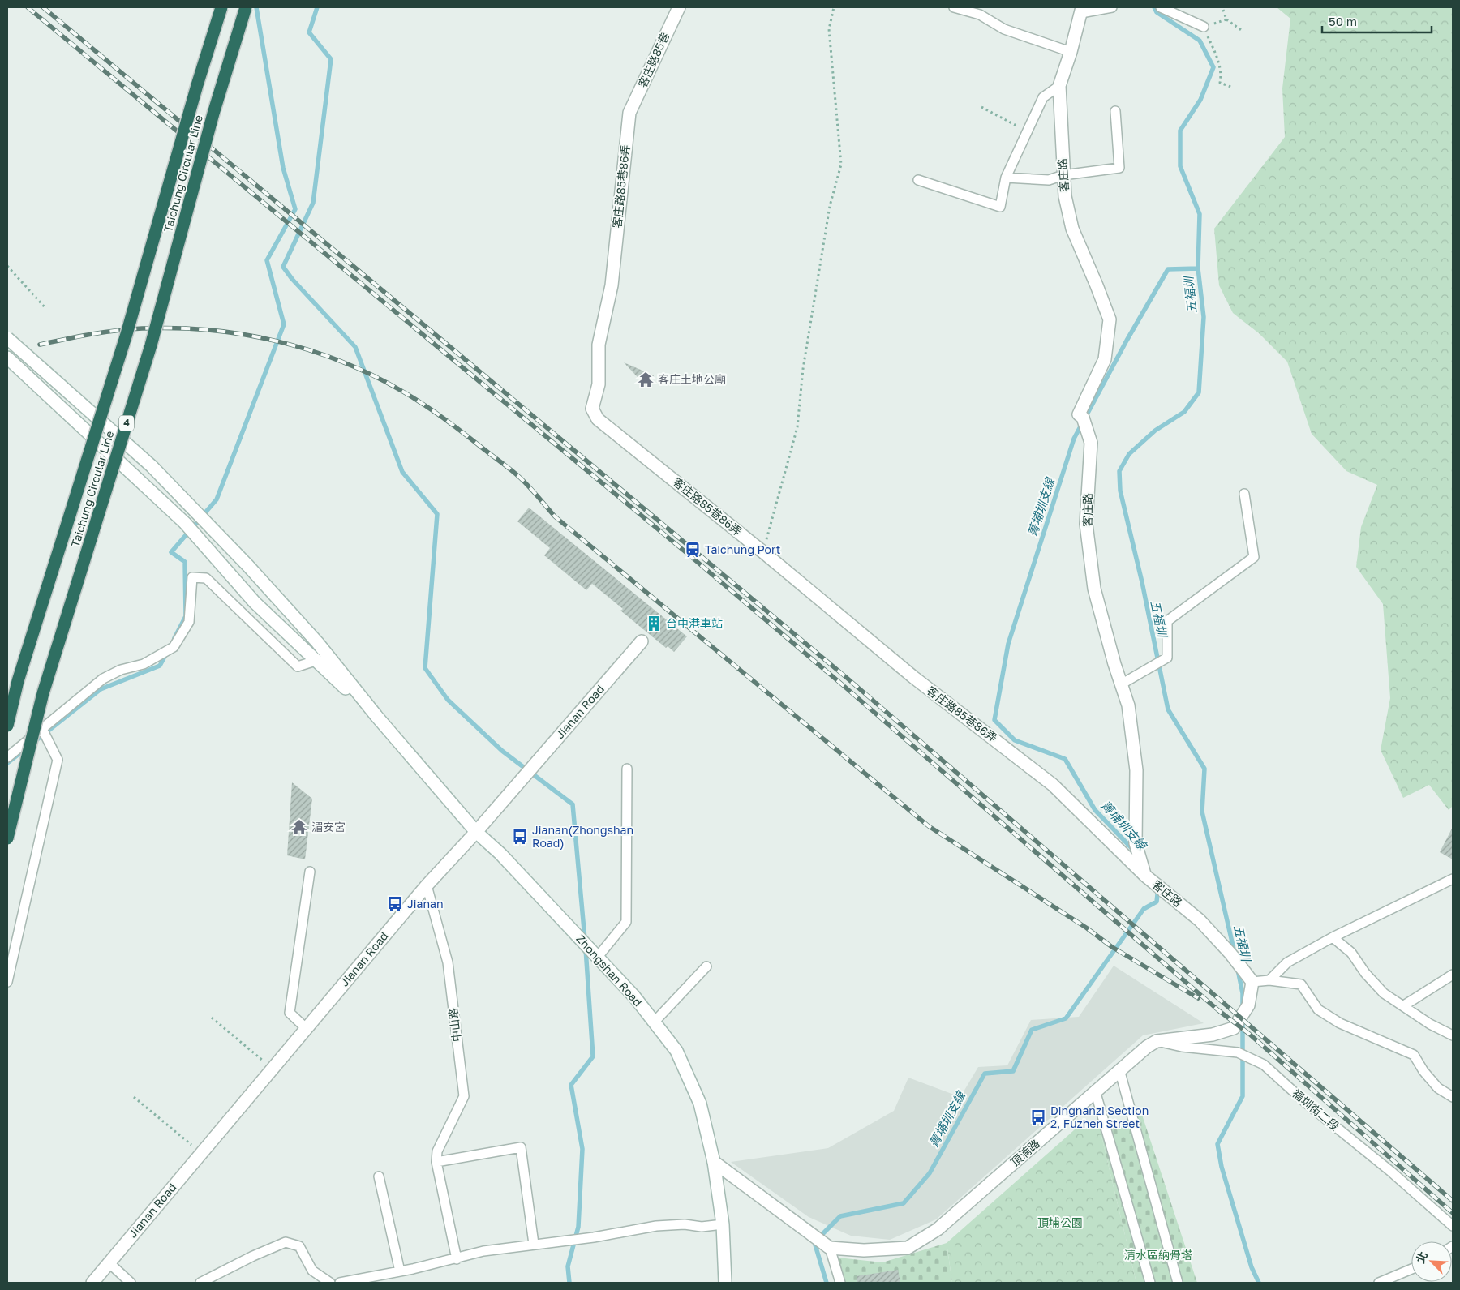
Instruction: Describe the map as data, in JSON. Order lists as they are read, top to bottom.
{
  "streets": {
    "highway": ["Taichung Circular Line", "4"],
    "street": [
      "客庄路85巷",
      "客庄路",
      "客庄路85巷86弄",
      "Jianan Road",
      "Zhongshan Road",
      "頂湳路"
    ],
    "lane": ["中山路", "福圳街二段"]
  },
  "crossings": [
    ["客庄路85巷", "客庄路85巷86弄"],
    ["客庄路", "客庄路85巷86弄"],
    ["Jianan Road", "Zhongshan Road"],
    ["Jianan Road", "中山路"],
    ["福圳街二段", "頂湳路"]
  ],
  "water": ["五福圳", "菁埔圳支線"],
  "parks": ["頂埔公園", "清水區納骨塔"],
  "places": {
    "temple": ["客庄土地公廟", "湄安宮"],
    "station": ["Taichung Port"],
    "building": ["台中港車站"],
    "bus stop": ["Jianan(Zhongshan Road)", "Jianan", "Dingnanzi Section 2, Fuzhen Street"]
  },
  "scale_bar": "50 m",
  "north": "top left"
}
